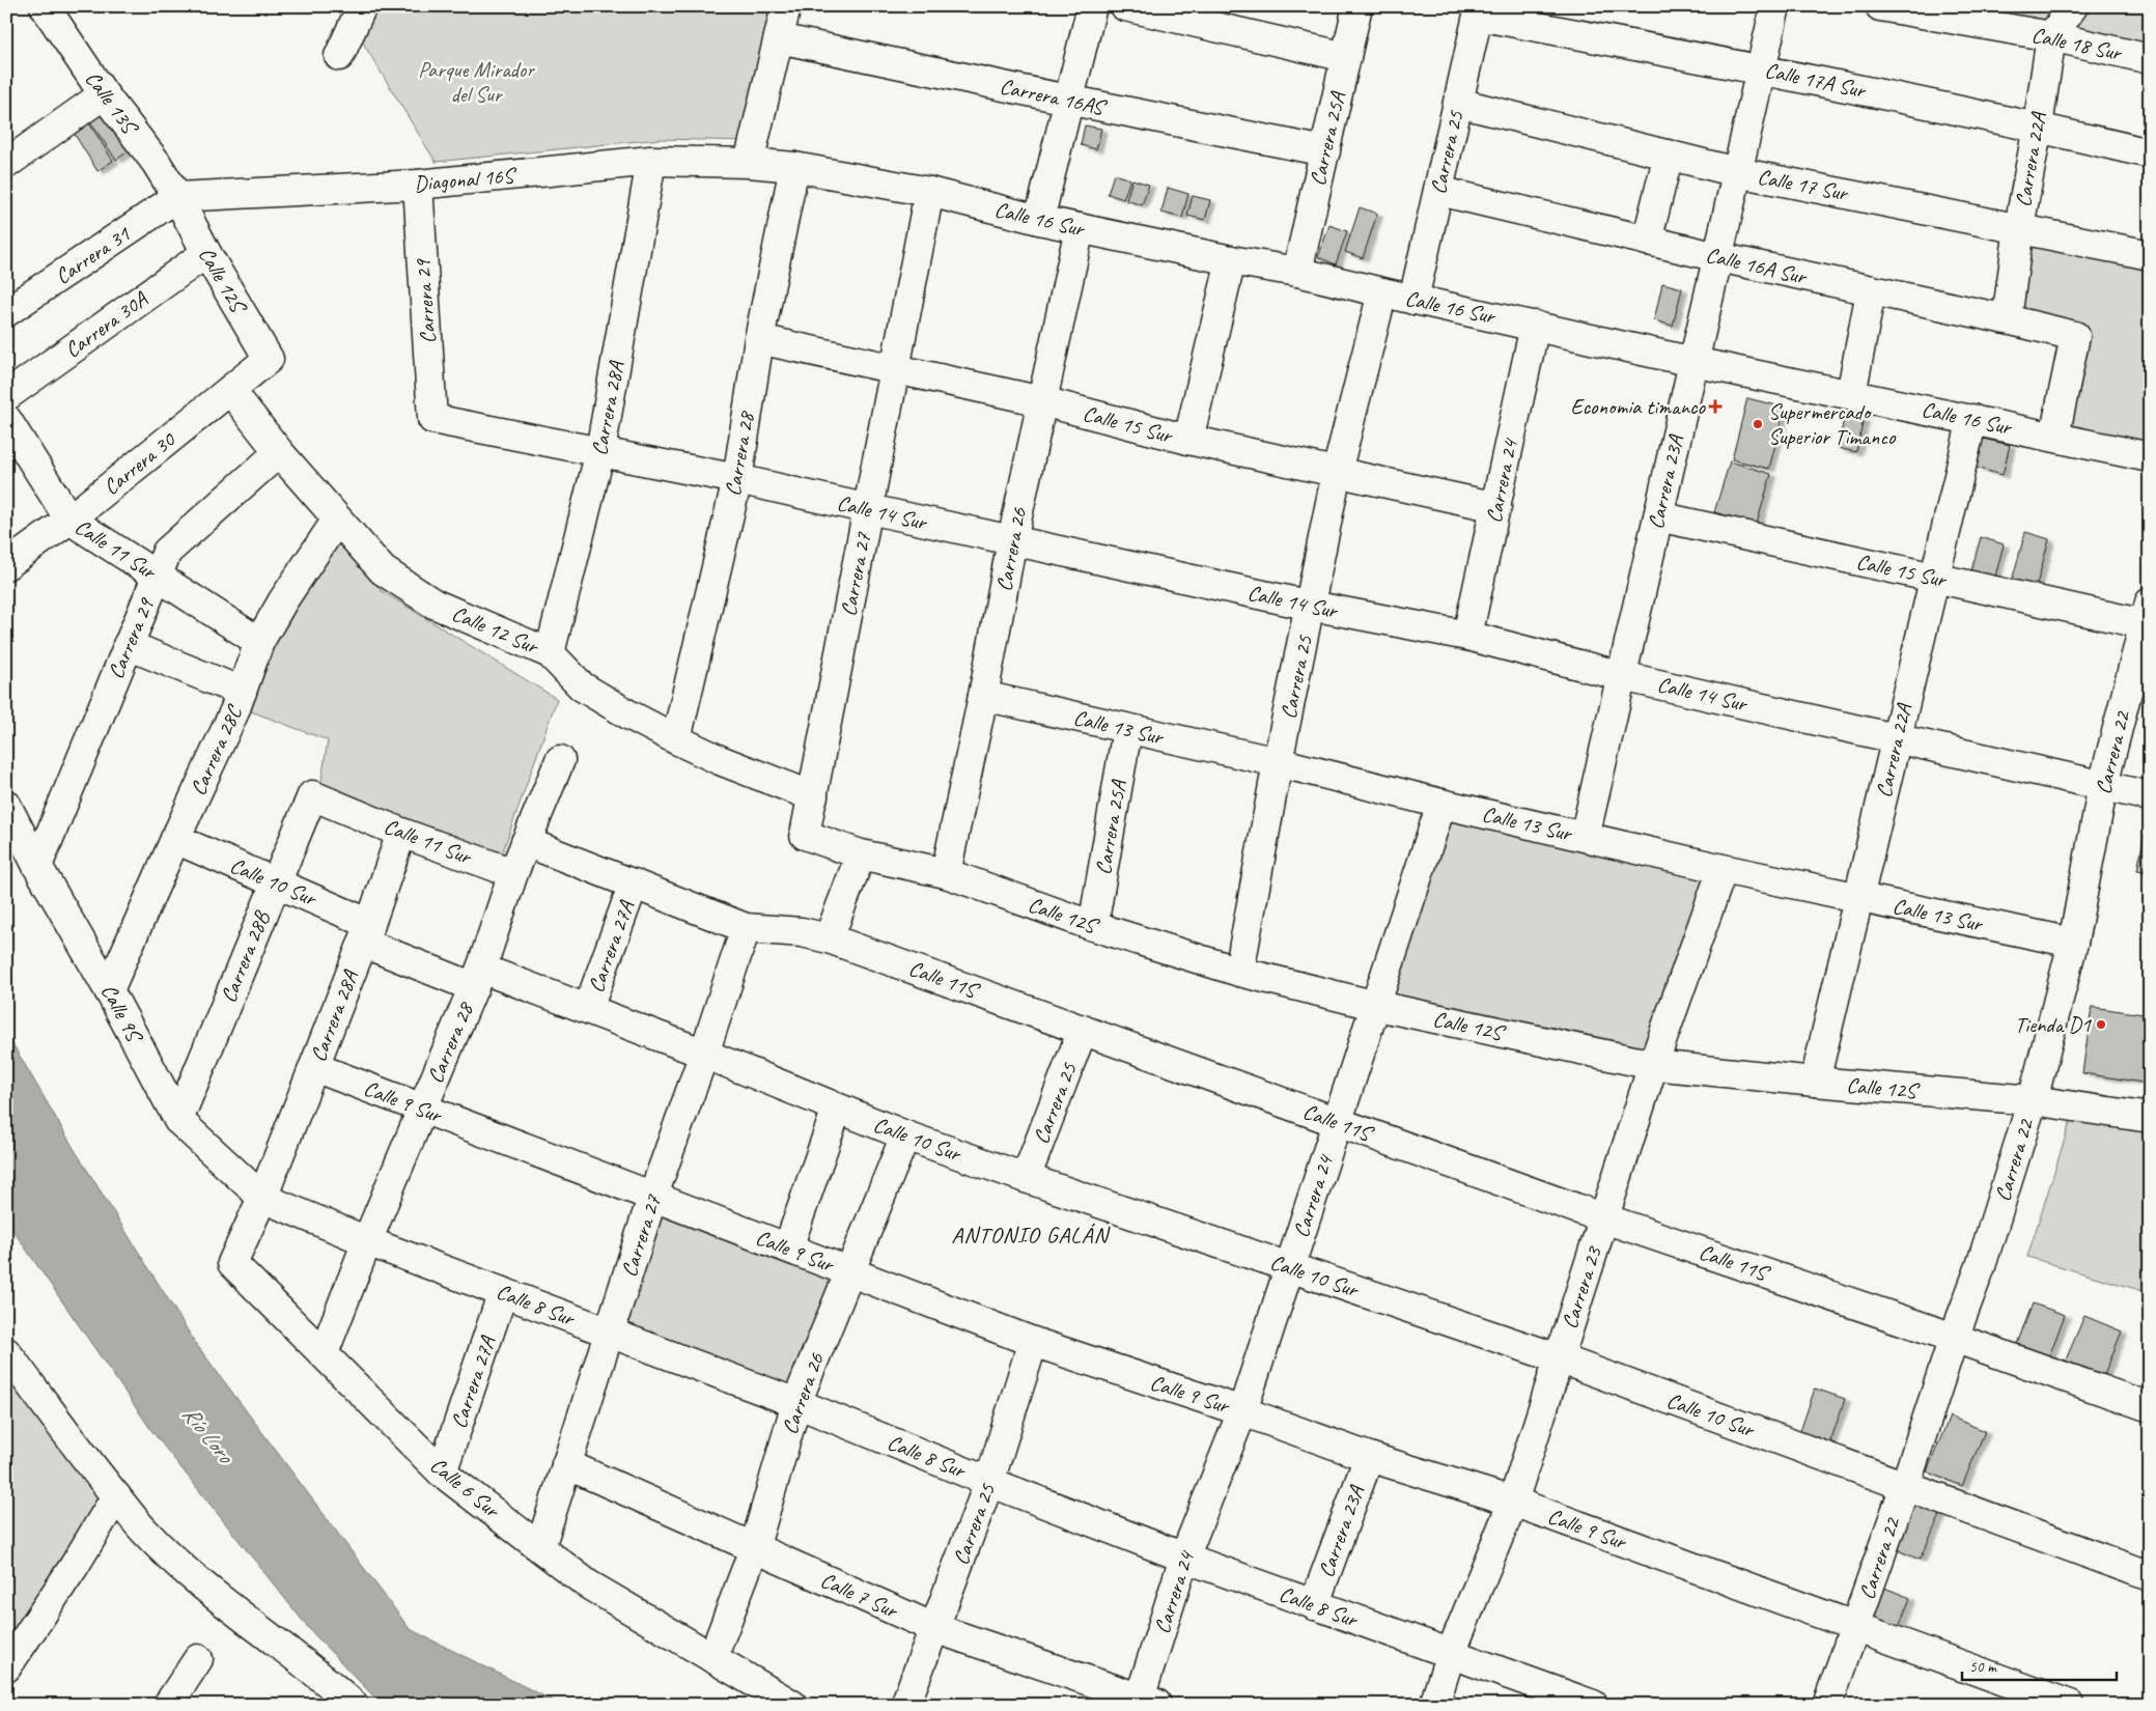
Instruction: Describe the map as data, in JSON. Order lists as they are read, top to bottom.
{
  "streets": {
    "street": [
      "Calle 18 Sur",
      "Calle 17A Sur",
      "Carrera 16AS",
      "Calle 13S",
      "Carrera 25A",
      "Carrera 25",
      "Carrera 22A",
      "Diagonal 16S",
      "Calle 17 Sur",
      "Calle 16 Sur",
      "Carrera 31",
      "Calle 16A Sur",
      "Calle 12S",
      "Carrera 29",
      "Carrera 30A",
      "Carrera 28A",
      "Calle 15 Sur",
      "Carrera 28",
      "Carrera 30",
      "Carrera 24",
      "Carrera 23A",
      "Calle 14 Sur",
      "Calle 11 Sur",
      "Carrera 26",
      "Carrera 27",
      "Calle 12 Sur",
      "Calle 13 Sur",
      "Carrera 28C",
      "Carrera 22",
      "Calle 10 Sur",
      "Carrera 27A",
      "Carrera 28B",
      "Calle 11S",
      "Calle 9S",
      "Calle 9 Sur",
      "Carrera 23",
      "Calle 8 Sur",
      "Calle 6 Sur",
      "Calle 7 Sur"
    ]
  },
  "crossings": [
    ["Calle 18 Sur", "Carrera 22A"],
    ["Calle 17A Sur", "Carrera 25"],
    ["Calle 17A Sur", "Carrera 22A"],
    ["Calle 17A Sur", "Carrera 23A"],
    ["Carrera 16AS", "Carrera 25A"],
    ["Calle 13S", "Diagonal 16S"],
    ["Calle 13S", "Carrera 31"],
    ["Calle 13S", "Calle 12S"],
    ["Carrera 25A", "Calle 16 Sur"],
    ["Carrera 25A", "Calle 12S"],
    ["Carrera 25A", "Calle 13 Sur"],
    ["Carrera 25", "Calle 17 Sur"],
    ["Carrera 25", "Calle 16 Sur"],
    ["Carrera 25", "Calle 16A Sur"],
    ["Carrera 25", "Calle 12S"],
    ["Carrera 25", "Calle 15 Sur"],
    ["Carrera 25", "Calle 14 Sur"],
    ["Carrera 25", "Calle 13 Sur"],
    ["Carrera 25", "Calle 10 Sur"],
    ["Carrera 25", "Calle 11S"],
    ["Carrera 25", "Calle 9 Sur"],
    ["Carrera 25", "Calle 8 Sur"],
    ["Carrera 25", "Calle 7 Sur"],
    ["Carrera 22A", "Calle 17 Sur"],
    ["Carrera 22A", "Calle 16 Sur"],
    ["Carrera 22A", "Calle 16A Sur"],
    ["Carrera 22A", "Calle 12S"],
    ["Carrera 22A", "Calle 15 Sur"],
    ["Carrera 22A", "Calle 14 Sur"],
    ["Carrera 22A", "Calle 13 Sur"],
    ["Diagonal 16S", "Calle 16 Sur"],
    ["Diagonal 16S", "Carrera 31"],
    ["Diagonal 16S", "Calle 12S"],
    ["Diagonal 16S", "Carrera 29"],
    ["Diagonal 16S", "Carrera 28A"],
    ["Calle 17 Sur", "Carrera 23A"],
    ["Calle 16 Sur", "Calle 16A Sur"],
    ["Calle 16 Sur", "Carrera 28"],
    ["Calle 16 Sur", "Carrera 24"],
    ["Calle 16 Sur", "Carrera 23A"],
    ["Calle 16 Sur", "Carrera 26"],
    ["Calle 16 Sur", "Carrera 27"],
    ["Carrera 31", "Calle 12S"],
    ["Calle 16A Sur", "Carrera 23A"],
    ["Calle 12S", "Carrera 30A"],
    ["Calle 12S", "Carrera 30"],
    ["Calle 12S", "Carrera 24"],
    ["Calle 12S", "Carrera 26"],
    ["Calle 12S", "Carrera 27"],
    ["Calle 12S", "Carrera 22"],
    ["Calle 12S", "Carrera 23"],
    ["Carrera 29", "Calle 14 Sur"],
    ["Carrera 29", "Calle 11 Sur"],
    ["Carrera 29", "Calle 12 Sur"],
    ["Carrera 29", "Calle 9S"],
    ["Carrera 28A", "Calle 14 Sur"],
    ["Carrera 28A", "Calle 11 Sur"],
    ["Carrera 28A", "Calle 12 Sur"],
    ["Carrera 28A", "Calle 10 Sur"],
    ["Carrera 28A", "Calle 9S"],
    ["Carrera 28A", "Calle 9 Sur"],
    ["Carrera 28A", "Calle 8 Sur"],
    ["Carrera 28A", "Calle 6 Sur"],
    ["Calle 15 Sur", "Carrera 28"],
    ["Calle 15 Sur", "Carrera 24"],
    ["Calle 15 Sur", "Carrera 23A"],
    ["Calle 15 Sur", "Carrera 26"],
    ["Calle 15 Sur", "Carrera 27"],
    ["Calle 15 Sur", "Carrera 22"],
    ["Carrera 28", "Calle 14 Sur"],
    ["Carrera 28", "Calle 11 Sur"],
    ["Carrera 28", "Calle 12 Sur"],
    ["Carrera 28", "Calle 10 Sur"],
    ["Carrera 28", "Calle 11S"],
    ["Carrera 28", "Calle 9 Sur"],
    ["Carrera 28", "Calle 8 Sur"],
    ["Carrera 28", "Calle 6 Sur"],
    ["Carrera 30", "Calle 11 Sur"],
    ["Carrera 30", "Calle 12 Sur"],
    ["Carrera 24", "Calle 14 Sur"],
    ["Carrera 24", "Calle 13 Sur"],
    ["Carrera 24", "Calle 10 Sur"],
    ["Carrera 24", "Calle 11S"],
    ["Carrera 24", "Calle 9 Sur"],
    ["Carrera 24", "Calle 8 Sur"],
    ["Carrera 24", "Calle 7 Sur"],
    ["Carrera 23A", "Calle 14 Sur"],
    ["Carrera 23A", "Calle 13 Sur"],
    ["Carrera 23A", "Calle 9 Sur"],
    ["Carrera 23A", "Calle 8 Sur"],
    ["Calle 14 Sur", "Carrera 26"],
    ["Calle 14 Sur", "Carrera 27"],
    ["Calle 14 Sur", "Carrera 22"],
    ["Calle 11 Sur", "Carrera 28C"],
    ["Calle 11 Sur", "Carrera 28B"],
    ["Carrera 26", "Calle 13 Sur"],
    ["Carrera 26", "Calle 10 Sur"],
    ["Carrera 26", "Calle 9 Sur"],
    ["Carrera 26", "Calle 8 Sur"],
    ["Carrera 26", "Calle 6 Sur"],
    ["Carrera 26", "Calle 7 Sur"],
    ["Carrera 27", "Calle 12 Sur"],
    ["Carrera 27", "Calle 10 Sur"],
    ["Carrera 27", "Calle 11S"],
    ["Carrera 27", "Calle 9 Sur"],
    ["Carrera 27", "Calle 8 Sur"],
    ["Carrera 27", "Calle 6 Sur"],
    ["Carrera 27", "Calle 7 Sur"],
    ["Calle 12 Sur", "Carrera 28C"],
    ["Calle 13 Sur", "Carrera 22"],
    ["Calle 13 Sur", "Carrera 23"],
    ["Carrera 28C", "Calle 10 Sur"],
    ["Carrera 28C", "Calle 9S"],
    ["Carrera 22", "Calle 10 Sur"],
    ["Carrera 22", "Calle 11S"],
    ["Carrera 22", "Calle 9 Sur"],
    ["Calle 10 Sur", "Carrera 27A"],
    ["Calle 10 Sur", "Carrera 28B"],
    ["Calle 10 Sur", "Carrera 23"],
    ["Carrera 27A", "Calle 11S"],
    ["Carrera 27A", "Calle 8 Sur"],
    ["Carrera 27A", "Calle 6 Sur"],
    ["Carrera 28B", "Calle 9S"],
    ["Calle 11S", "Carrera 23"],
    ["Calle 9S", "Calle 8 Sur"],
    ["Calle 9S", "Calle 6 Sur"],
    ["Calle 9 Sur", "Carrera 23"],
    ["Carrera 23", "Calle 8 Sur"],
    ["Calle 8 Sur", "Calle 6 Sur"]
  ],
  "districts": ["ANTONIO GALÁN"],
  "water": ["Río Loro"],
  "parks": ["Parque Mirador del Sur"],
  "places": {
    "health": ["Economia timanco"],
    "other": ["Supermercado Superior Timanco", "Tienda D1"]
  },
  "scale_bar": "50 m"
}
